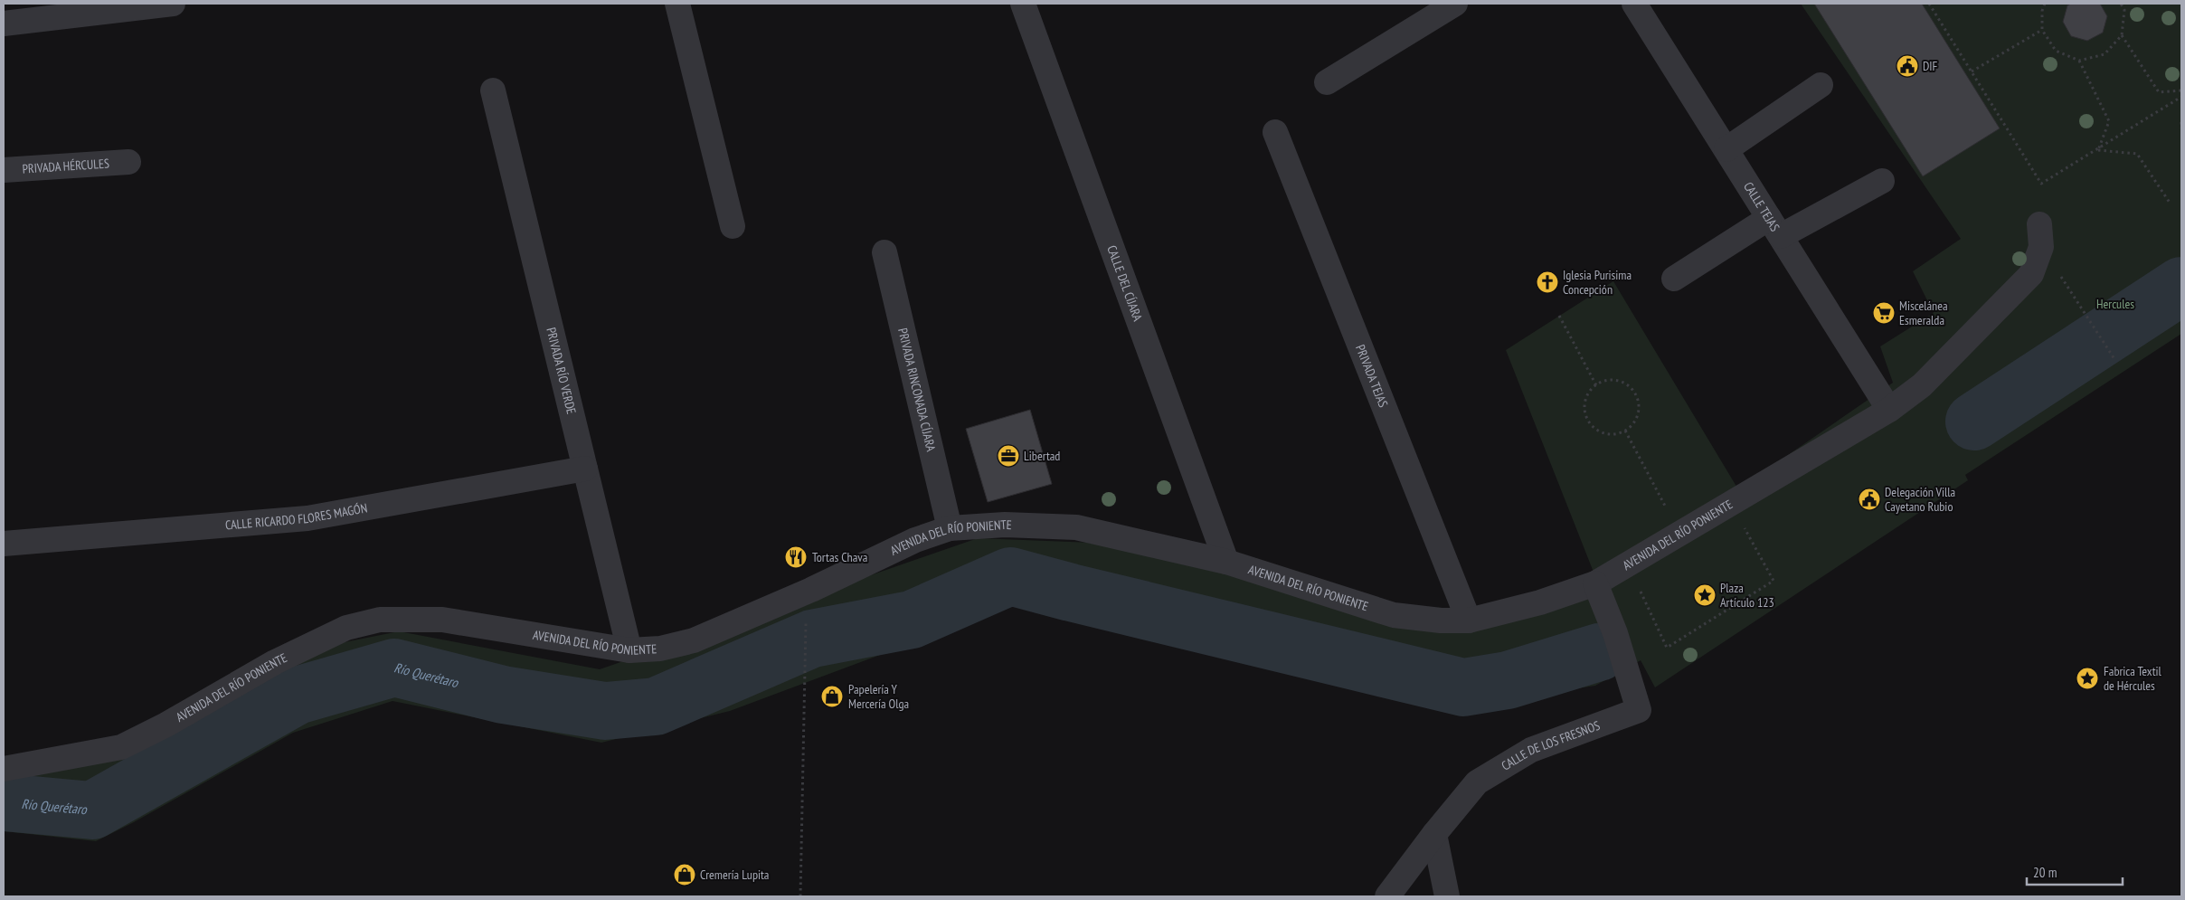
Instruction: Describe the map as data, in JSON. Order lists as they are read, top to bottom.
{
  "streets": {
    "street": [
      "PRIVADA HÉRCULES",
      "CALLE TEJAS",
      "CALLE DEL CÍJARA",
      "PRIVADA RÍO VERDE",
      "PRIVADA TEJAS",
      "PRIVADA RINCONADA CÍJARA",
      "CALLE RICARDO FLORES MAGÓN",
      "AVENIDA DEL RÍO PONIENTE",
      "CALLE DE LOS FRESNOS"
    ]
  },
  "crossings": [
    ["CALLE TEJAS", "AVENIDA DEL RÍO PONIENTE"],
    ["CALLE DEL CÍJARA", "AVENIDA DEL RÍO PONIENTE"],
    ["PRIVADA RÍO VERDE", "CALLE RICARDO FLORES MAGÓN"],
    ["PRIVADA RÍO VERDE", "AVENIDA DEL RÍO PONIENTE"],
    ["PRIVADA TEJAS", "AVENIDA DEL RÍO PONIENTE"],
    ["PRIVADA RINCONADA CÍJARA", "AVENIDA DEL RÍO PONIENTE"],
    ["AVENIDA DEL RÍO PONIENTE", "CALLE DE LOS FRESNOS"]
  ],
  "water": ["Río Querétaro"],
  "parks": ["Hercules"],
  "places": {
    "public building": ["DIF", "Delegación Villa Cayetano Rubio"],
    "church": ["Iglesia Purisima Concepción"],
    "supermarket": ["Miscelánea Esmeralda"],
    "office": ["Libertad"],
    "restaurant": ["Tortas Chava"],
    "place": ["Plaza Artículo 123", "Fabrica Textil de Hércules"],
    "shop": ["Papelería Y Mercería Olga", "Cremería Lupita"]
  },
  "scale_bar": "20 m"
}
